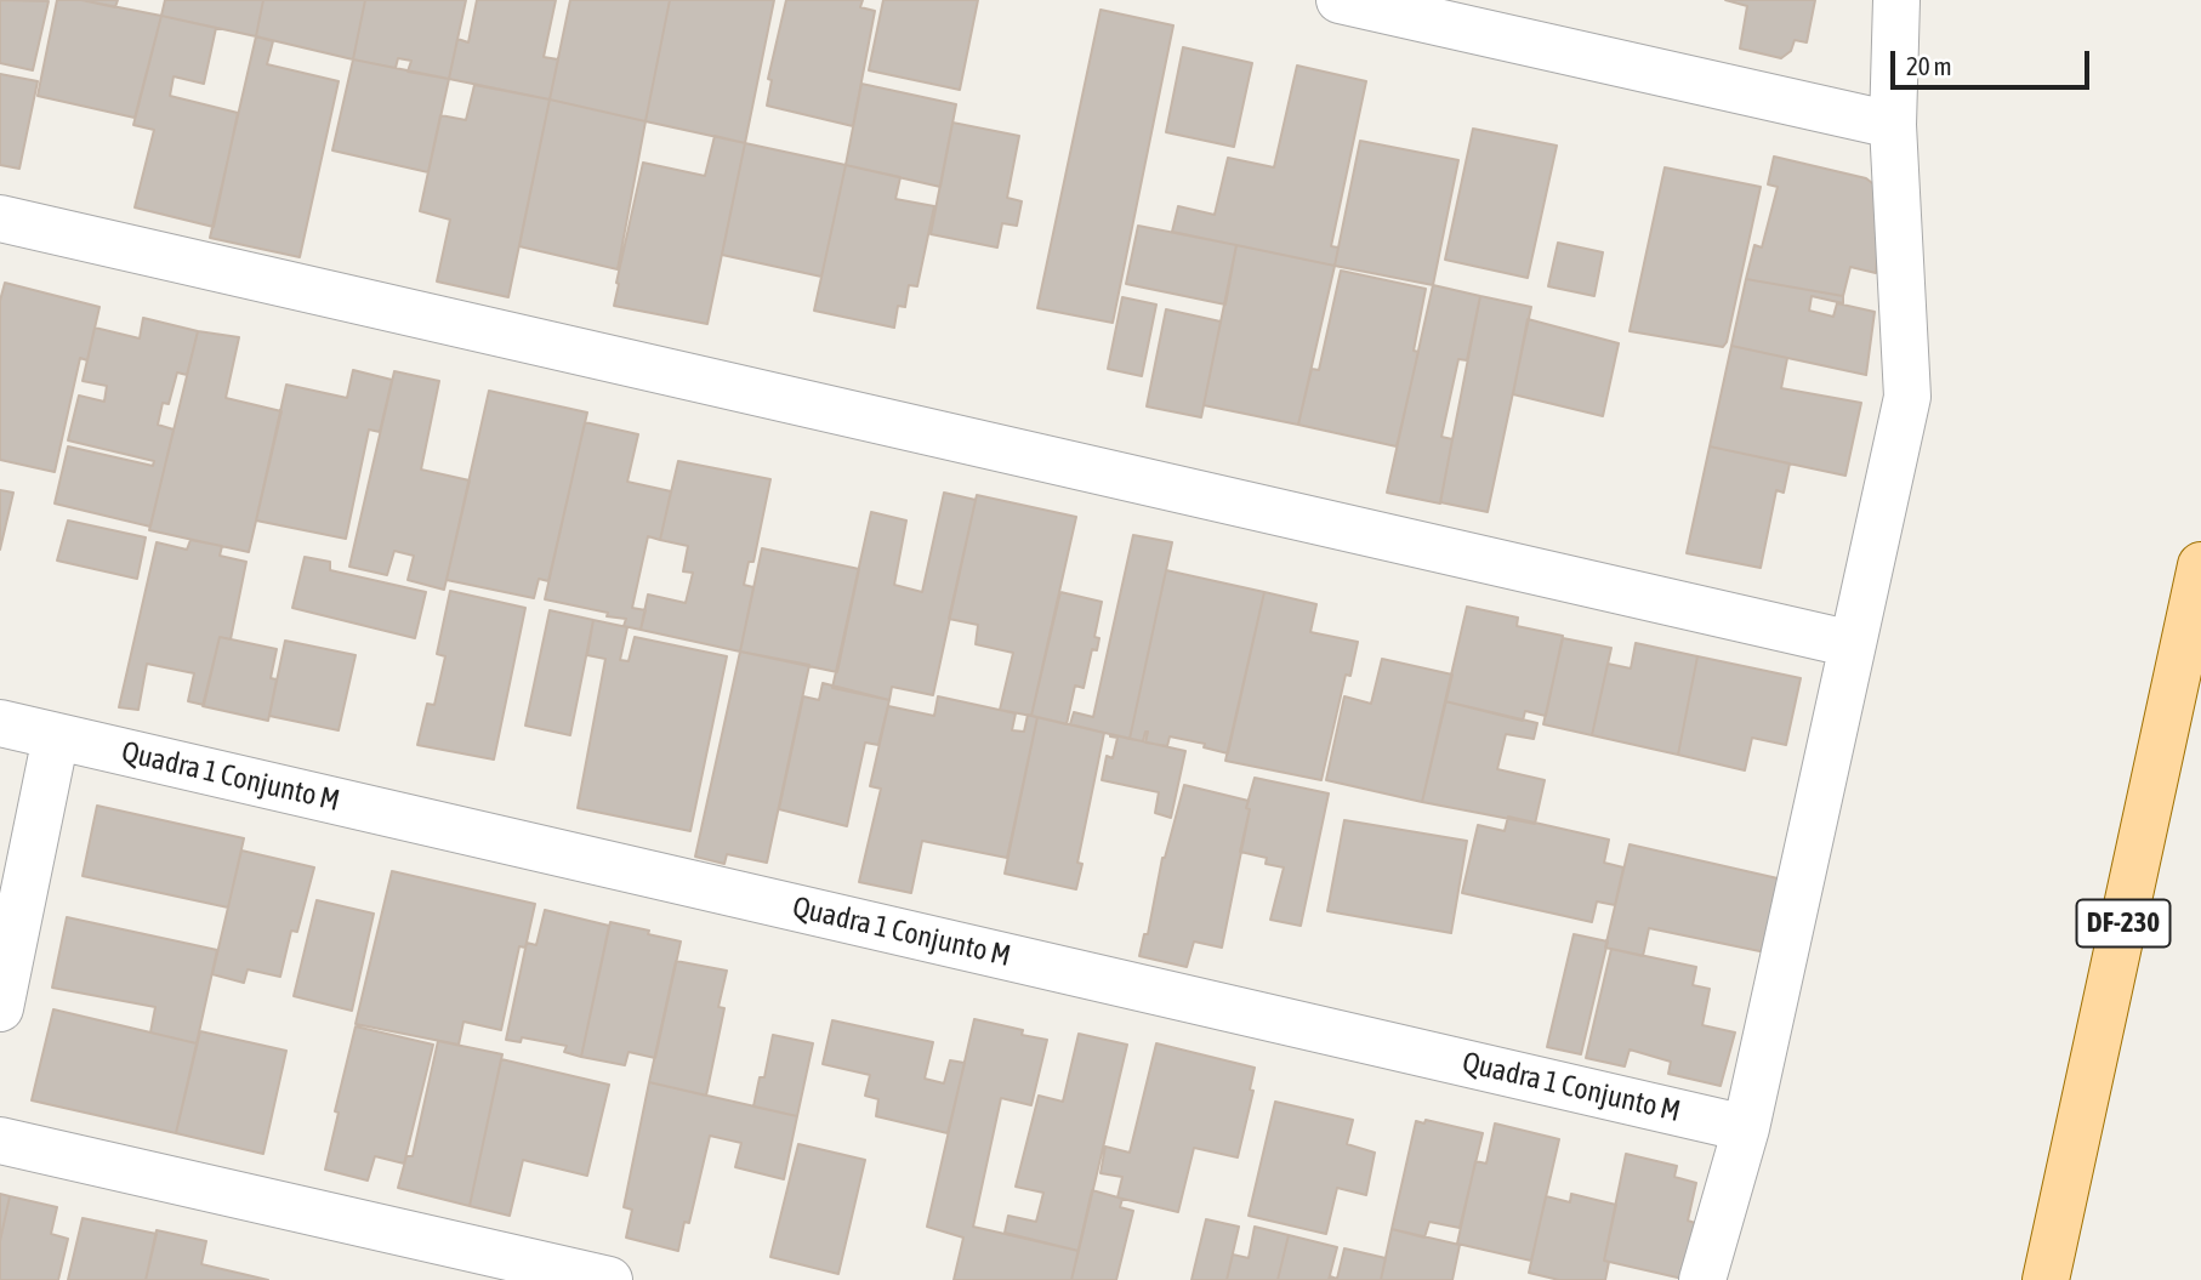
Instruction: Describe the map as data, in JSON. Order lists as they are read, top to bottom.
{
  "streets": {
    "main road": ["DF-230"],
    "street": ["Quadra 1 Conjunto M"]
  },
  "scale_bar": "20 m"
}
